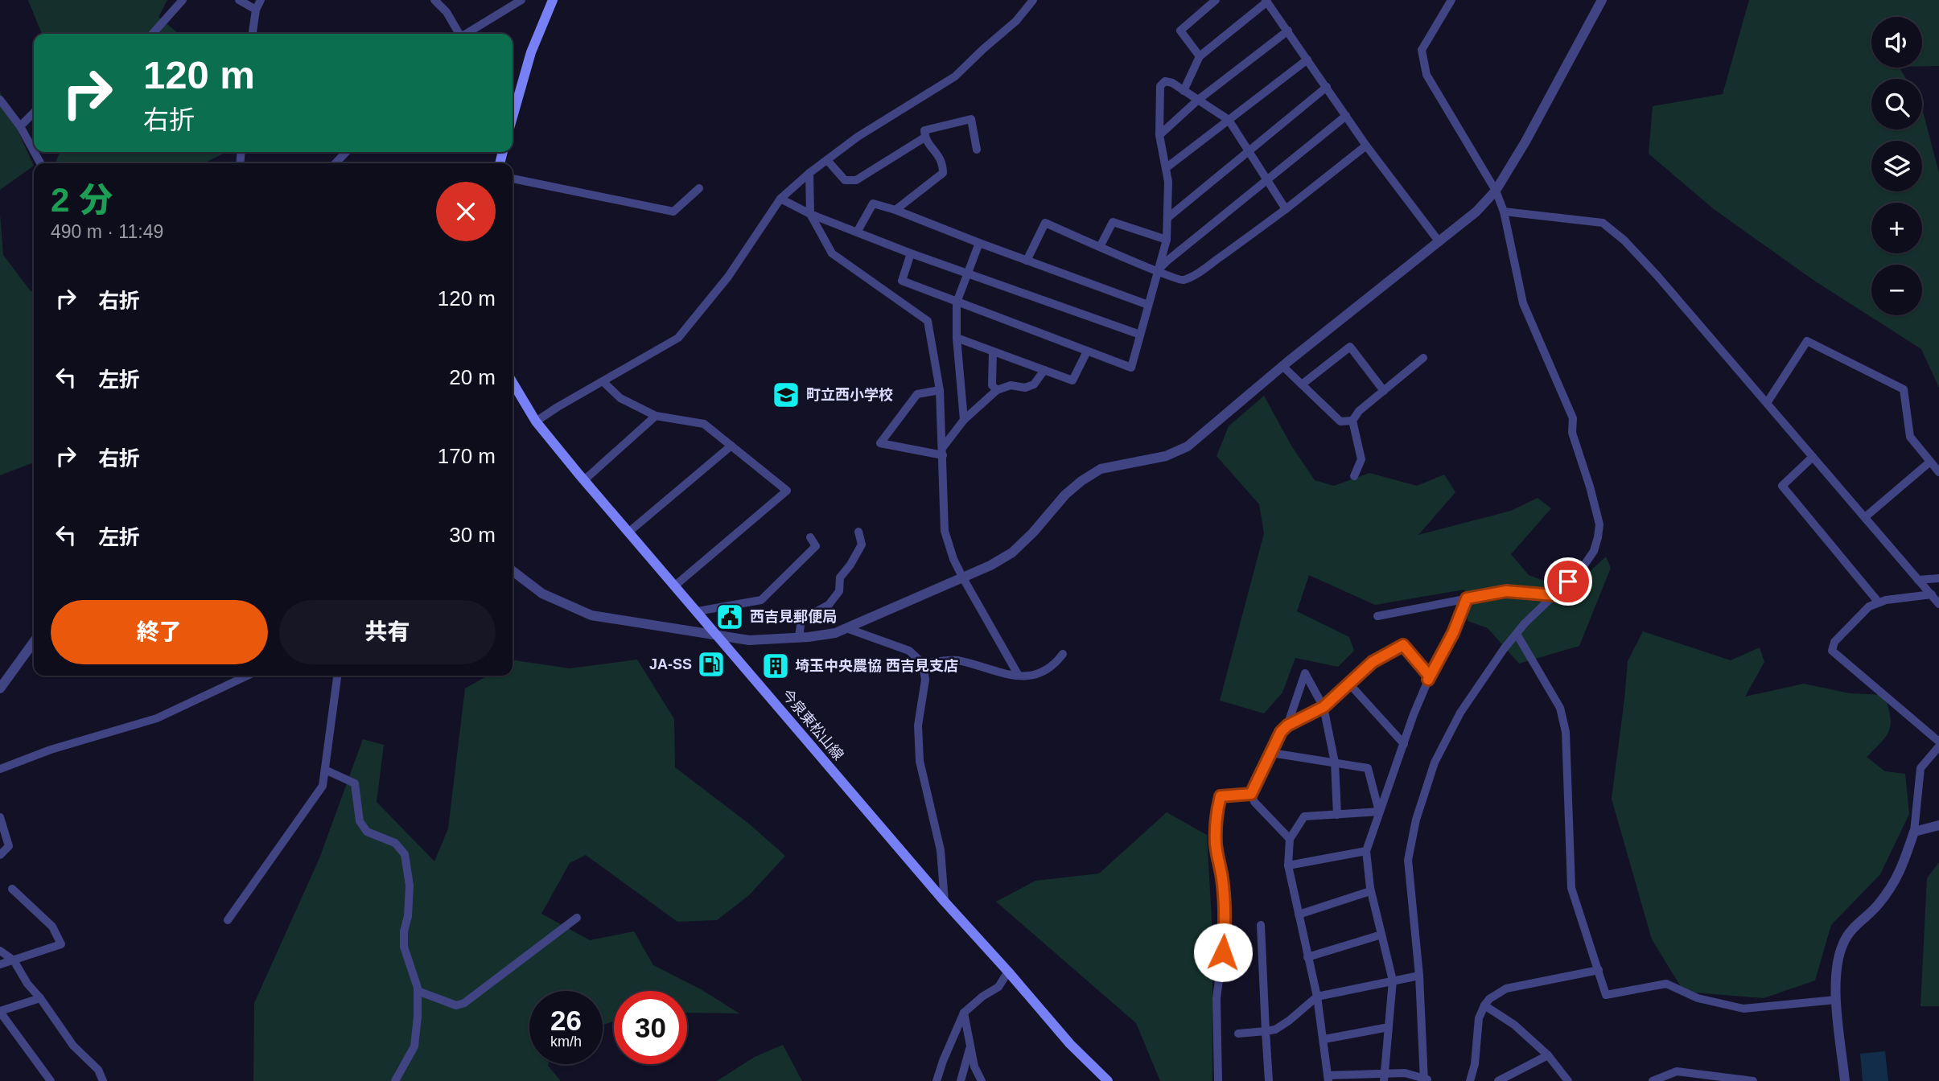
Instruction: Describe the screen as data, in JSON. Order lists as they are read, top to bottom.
{
  "streets": {
    "main road": ["今泉東松山線"]
  },
  "places": {
    "school or university": ["町立西小学校"],
    "public building": ["西吉見郵便局"],
    "fuel station": ["JA-SS"],
    "building": ["埼玉中央農協 西吉見支店"]
  },
  "page": {
    "map_buttons": ["+", "−"],
    "turn": ["120 m", "右折"],
    "heading": ["2 分", "490 m · 11:49"],
    "list": [
      {
        "name": "右折",
        "value": "120 m"
      },
      {
        "name": "左折",
        "value": "20 m"
      },
      {
        "name": "右折",
        "value": "170 m"
      },
      {
        "name": "左折",
        "value": "30 m"
      }
    ],
    "buttons": ["終了", "共有"],
    "speed": "26 km/h",
    "limit": "30"
  }
}
